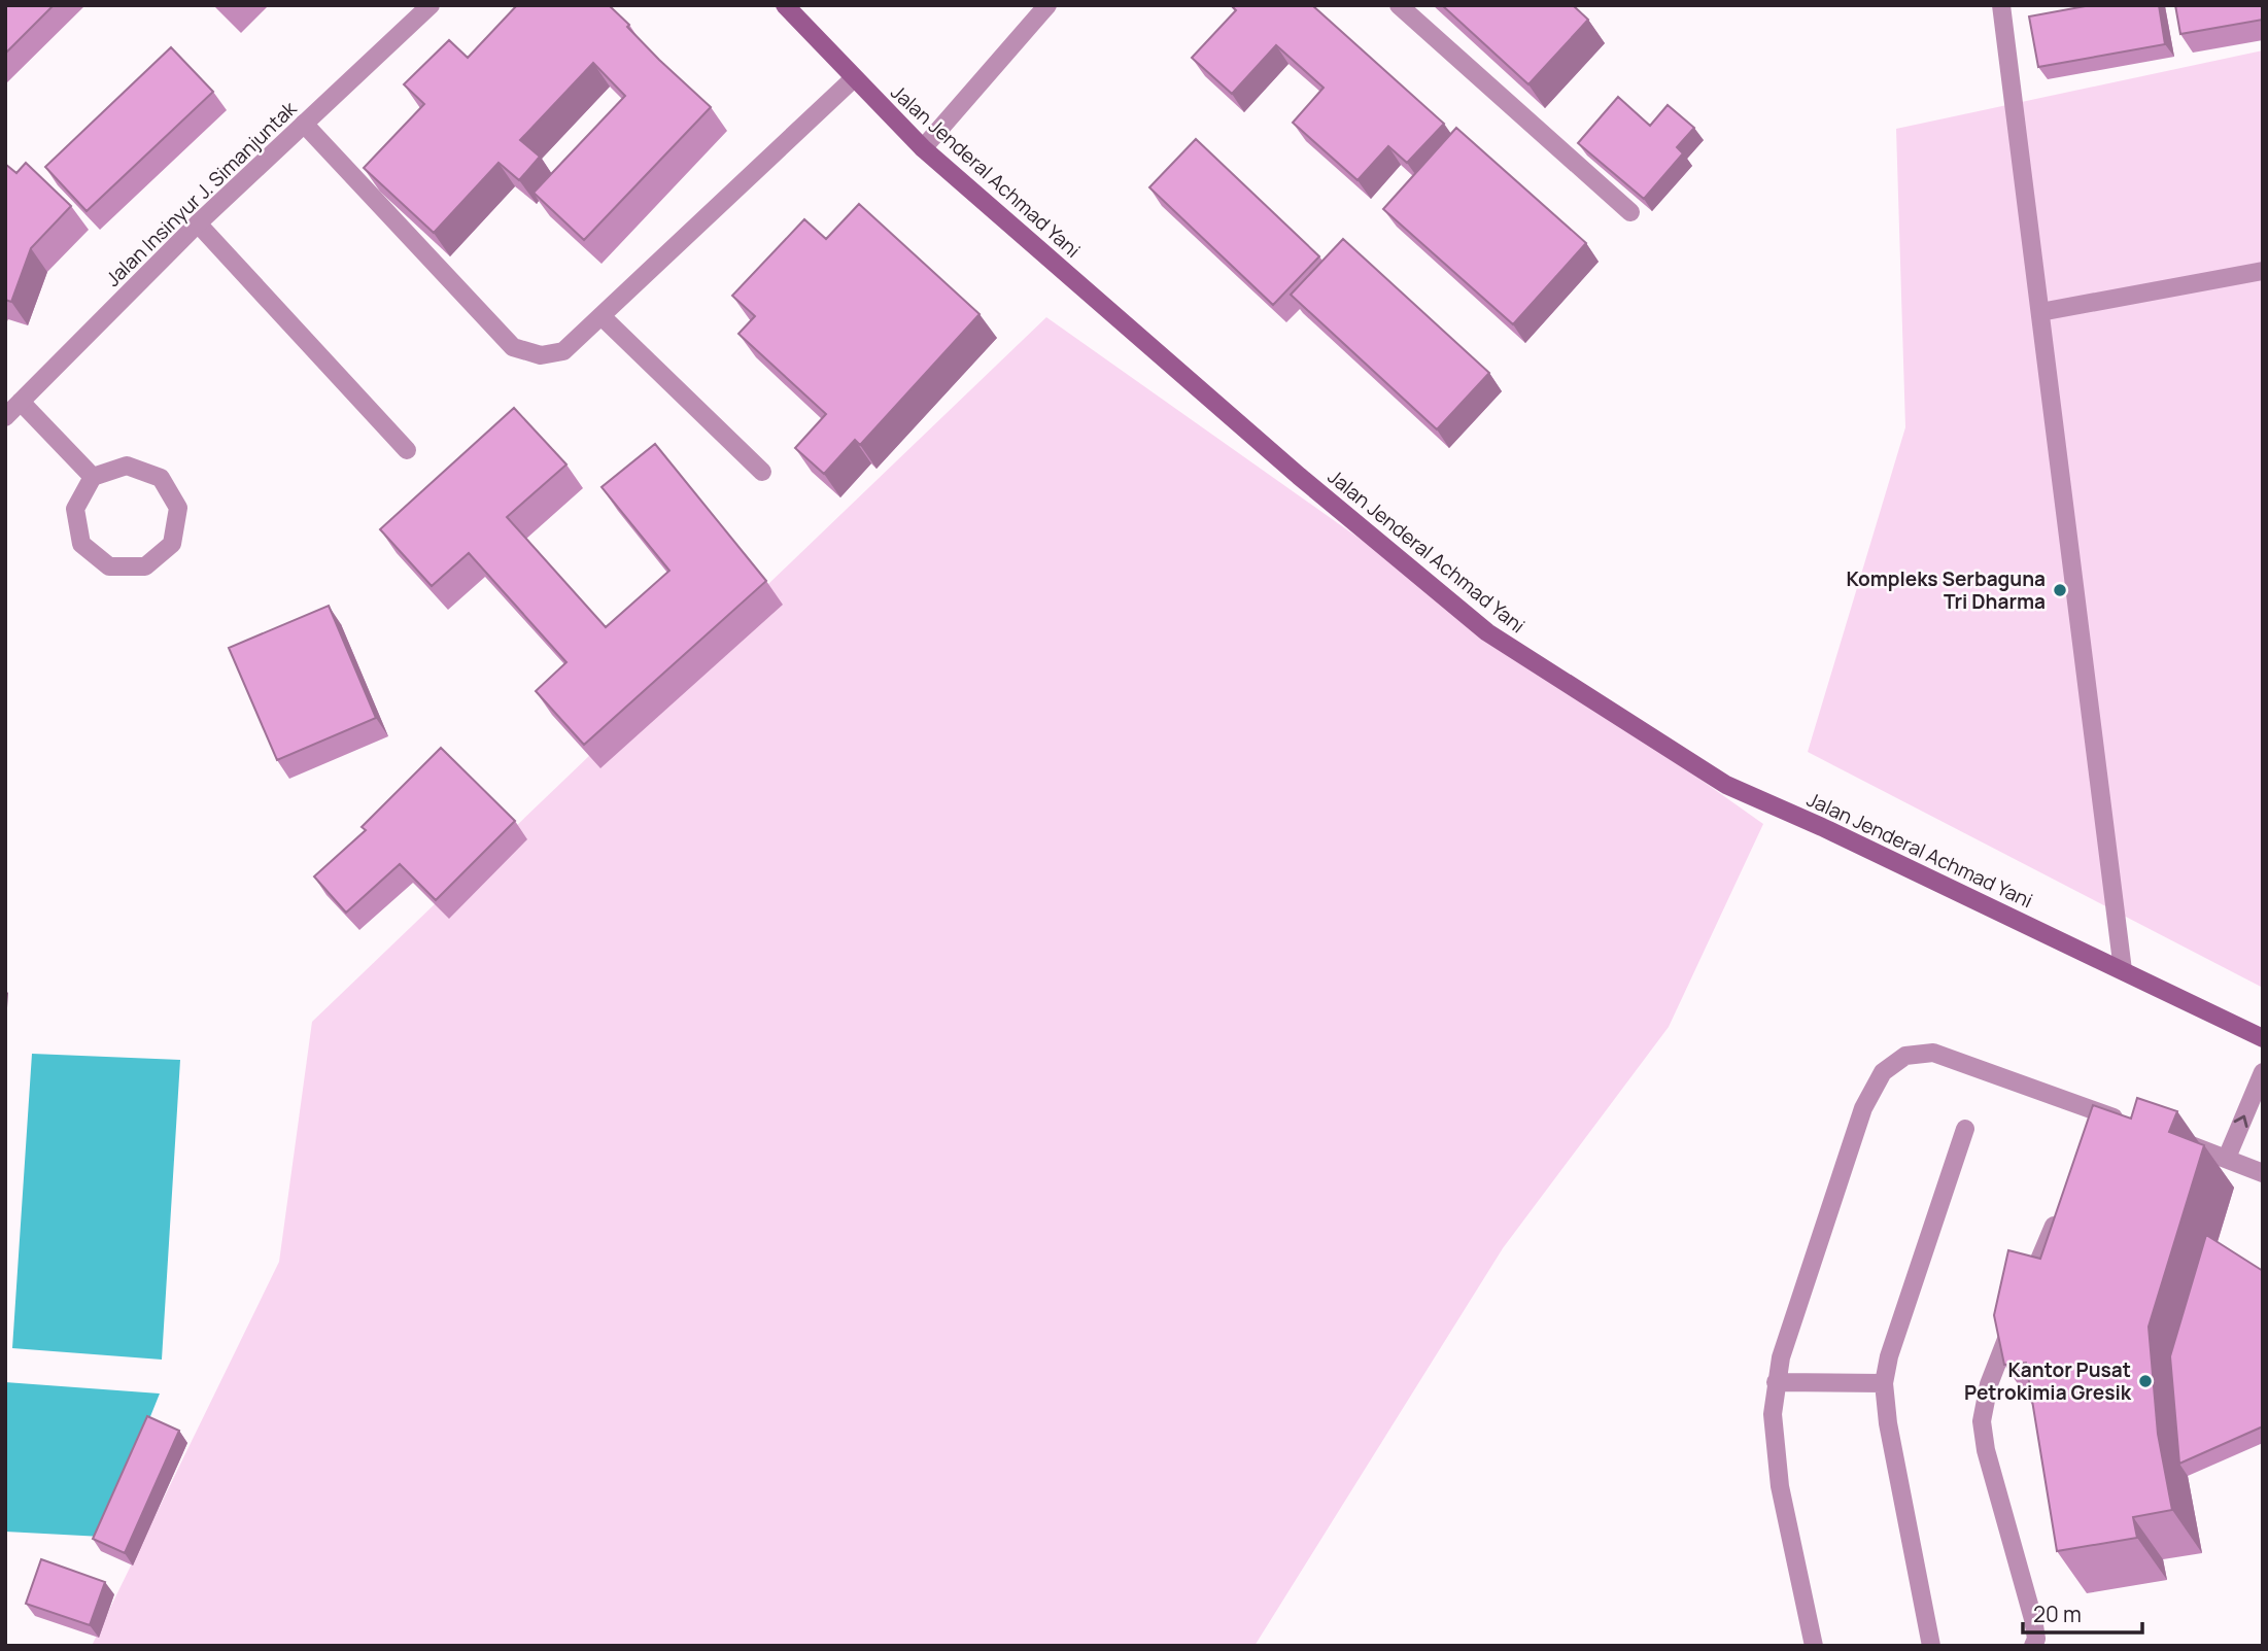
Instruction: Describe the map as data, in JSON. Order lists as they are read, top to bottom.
{
  "streets": {
    "main road": ["Jalan Jenderal Achmad Yani"],
    "street": ["Jalan Insinyur J. Simanjuntak"]
  },
  "places": ["Kompleks Serbaguna Tri Dharma", "Kantor Pusat Petrokimia Gresik"],
  "scale_bar": "20 m"
}
